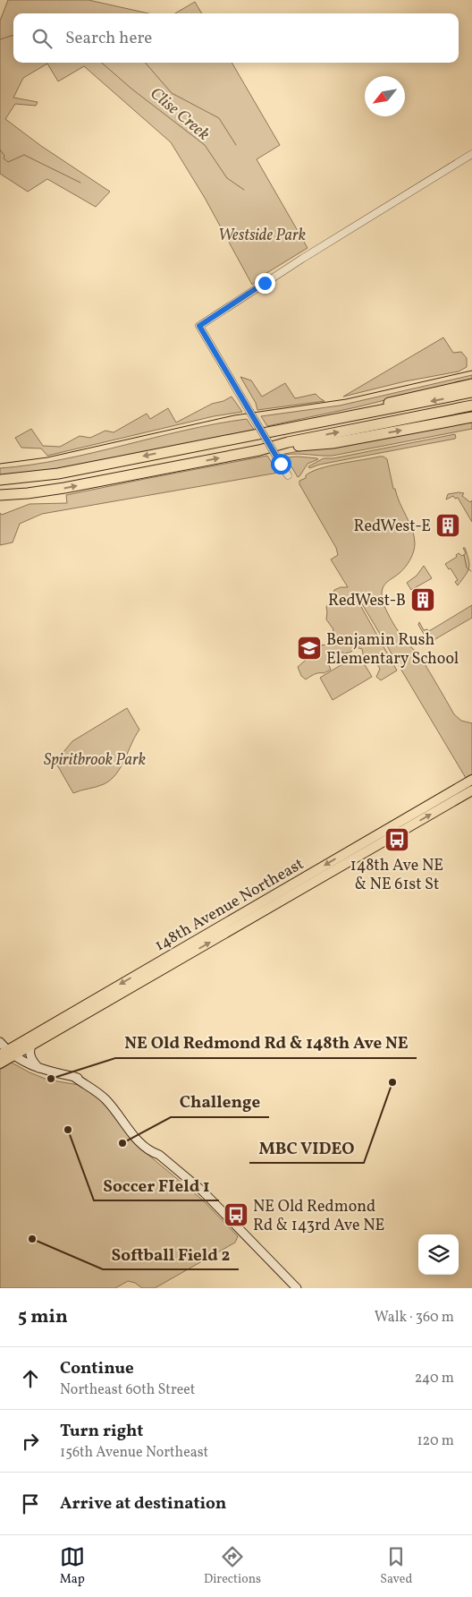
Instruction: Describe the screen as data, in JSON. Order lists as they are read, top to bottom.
{
  "streets": {
    "main road": ["148th Avenue Northeast"]
  },
  "water": ["Clise Creek"],
  "parks": ["Westside Park", "Spiritbrook Park"],
  "places": {
    "building": ["RedWest-E", "RedWest-B"],
    "school or university": ["Benjamin Rush Elementary School"],
    "bus stop": ["148th Ave NE & NE 61st St", "NE Old Redmond Rd & 143rd Ave NE"],
    "other": [
      "NE Old Redmond Rd & 148th Ave NE",
      "MBC VIDEO",
      "Soccer FIeld 1",
      "Challenge",
      "Softball Field 2"
    ]
  },
  "north": "bottom left",
  "page": {
    "search": "Search here",
    "heading": ["5 min", "Walk · 360 m"],
    "list": [
      ["Continue", "Northeast 60th Street", "240 m"],
      ["Turn right", "156th Avenue Northeast", "120 m"],
      "Arrive at destination"
    ],
    "nav": ["Map", "Directions", "Saved"]
  }
}
